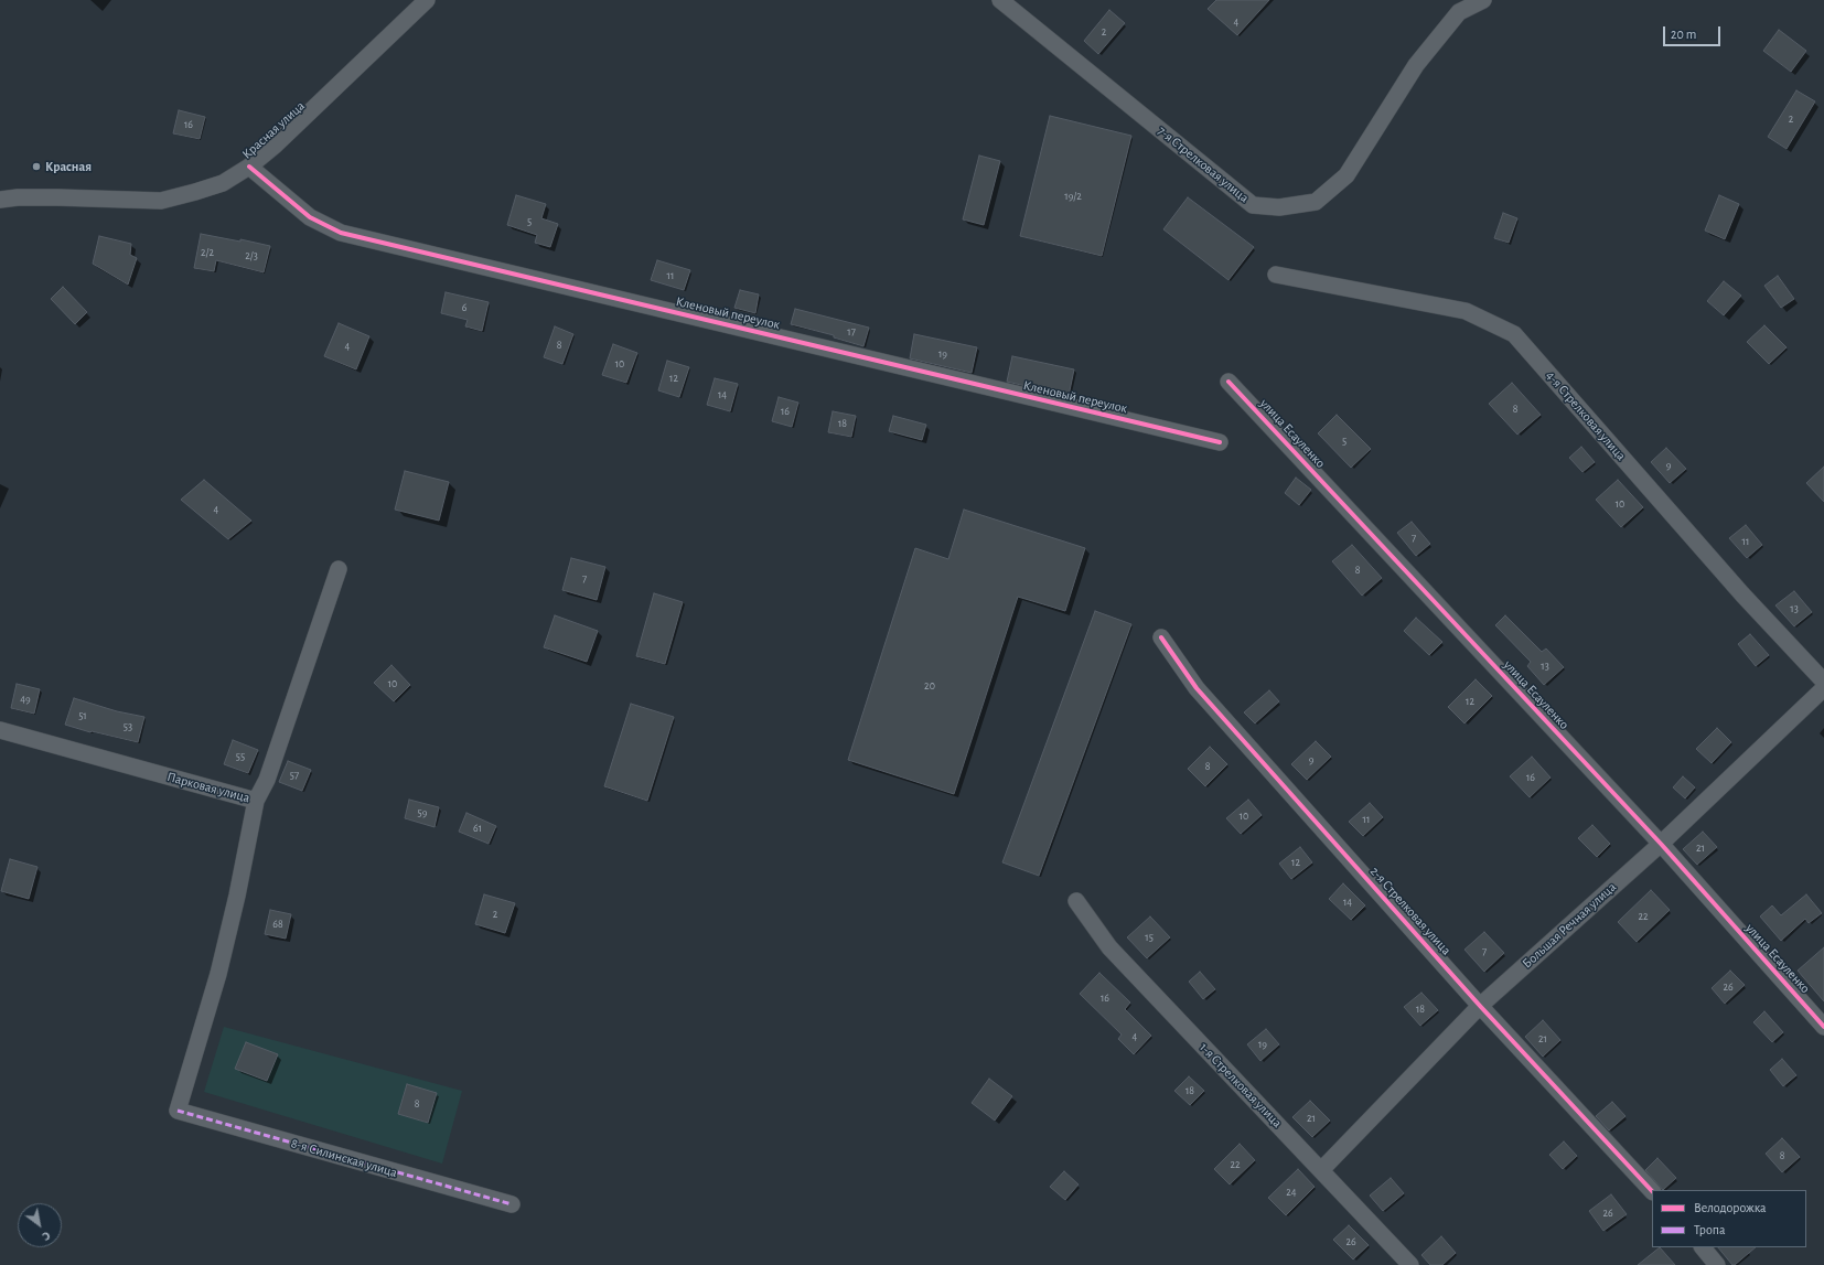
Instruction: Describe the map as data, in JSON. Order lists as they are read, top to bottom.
{
  "streets": {
    "street": [
      "Красная улица",
      "7-я Стрелковая улица",
      "Кленовый переулок",
      "4-я Стрелковая улица",
      "улица Есауленко",
      "Парковая улица",
      "2-я Стрелковая улица",
      "Большая Речная улица",
      "1-я Стрелковая улица",
      "8-я Силинская улица"
    ]
  },
  "crossings": [
    ["Красная улица", "Кленовый переулок"],
    ["улица Есауленко", "Большая Речная улица"],
    ["Парковая улица", "8-я Силинская улица"],
    ["2-я Стрелковая улица", "Большая Речная улица"],
    ["Большая Речная улица", "1-я Стрелковая улица"]
  ],
  "places": ["Красная"],
  "house_numbers": [
    "4",
    "2",
    "2",
    "16",
    "19/2",
    "5",
    "2/2",
    "2/3",
    "11",
    "6",
    "17",
    "8",
    "4",
    "19",
    "10",
    "12",
    "14",
    "8",
    "16",
    "18",
    "5",
    "9",
    "10",
    "4",
    "7",
    "11",
    "8",
    "7",
    "13",
    "13",
    "10",
    "20",
    "49",
    "12",
    "51",
    "53",
    "55",
    "9",
    "8",
    "57",
    "16",
    "59",
    "10",
    "11",
    "61",
    "21",
    "12",
    "14",
    "2",
    "22",
    "68",
    "15",
    "7",
    "26",
    "16",
    "18",
    "4",
    "21",
    "19",
    "18",
    "8",
    "21",
    "8",
    "22",
    "24",
    "26",
    "26"
  ],
  "legend": ["Велодорожка", "Тропа"],
  "scale_bar": "20 m",
  "north": "bottom right"
}
